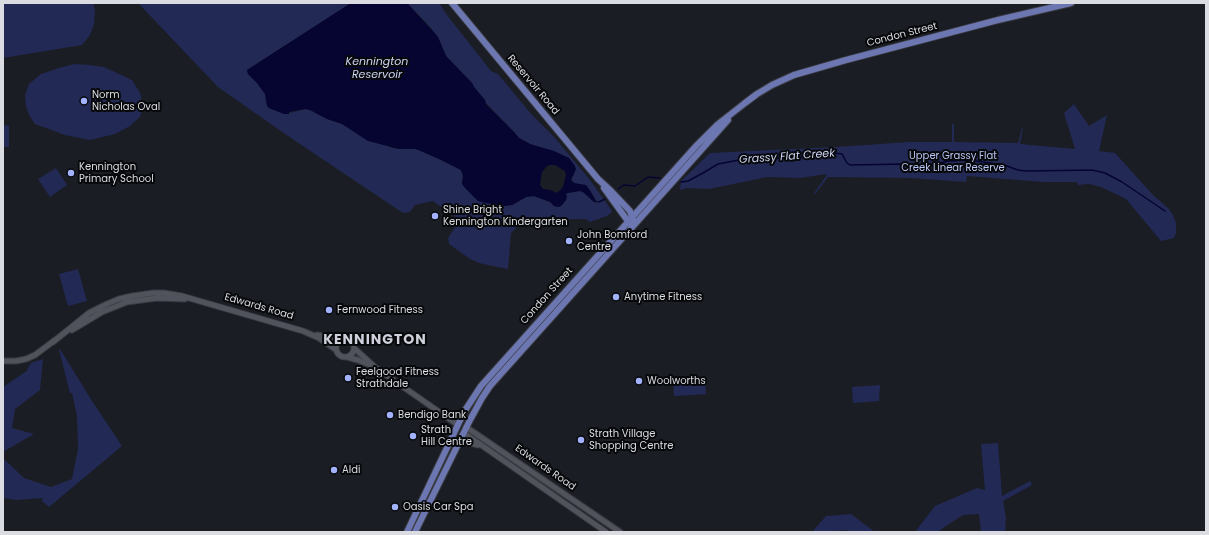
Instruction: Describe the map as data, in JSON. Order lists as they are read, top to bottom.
{
  "streets": {
    "main road": ["Condon Street", "Reservoir Road", "Edwards Road"]
  },
  "crossings": [
    ["Condon Street", "Reservoir Road"],
    ["Condon Street", "Edwards Road"]
  ],
  "districts": ["KENNINGTON"],
  "water": ["Kennington Reservoir", "Grassy Flat Creek"],
  "parks": ["Upper Grassy Flat Creek Linear Reserve"],
  "places": [
    "Norm Nicholas Oval",
    "Kennington Primary School",
    "Shine Bright Kennington Kindergarten",
    "John Bomford Centre",
    "Anytime Fitness",
    "Fernwood Fitness",
    "Feelgood Fitness Strathdale",
    "Woolworths",
    "Bendigo Bank",
    "Strath Hill Centre",
    "Strath Village Shopping Centre",
    "Aldi",
    "Oasis Car Spa"
  ]
}
